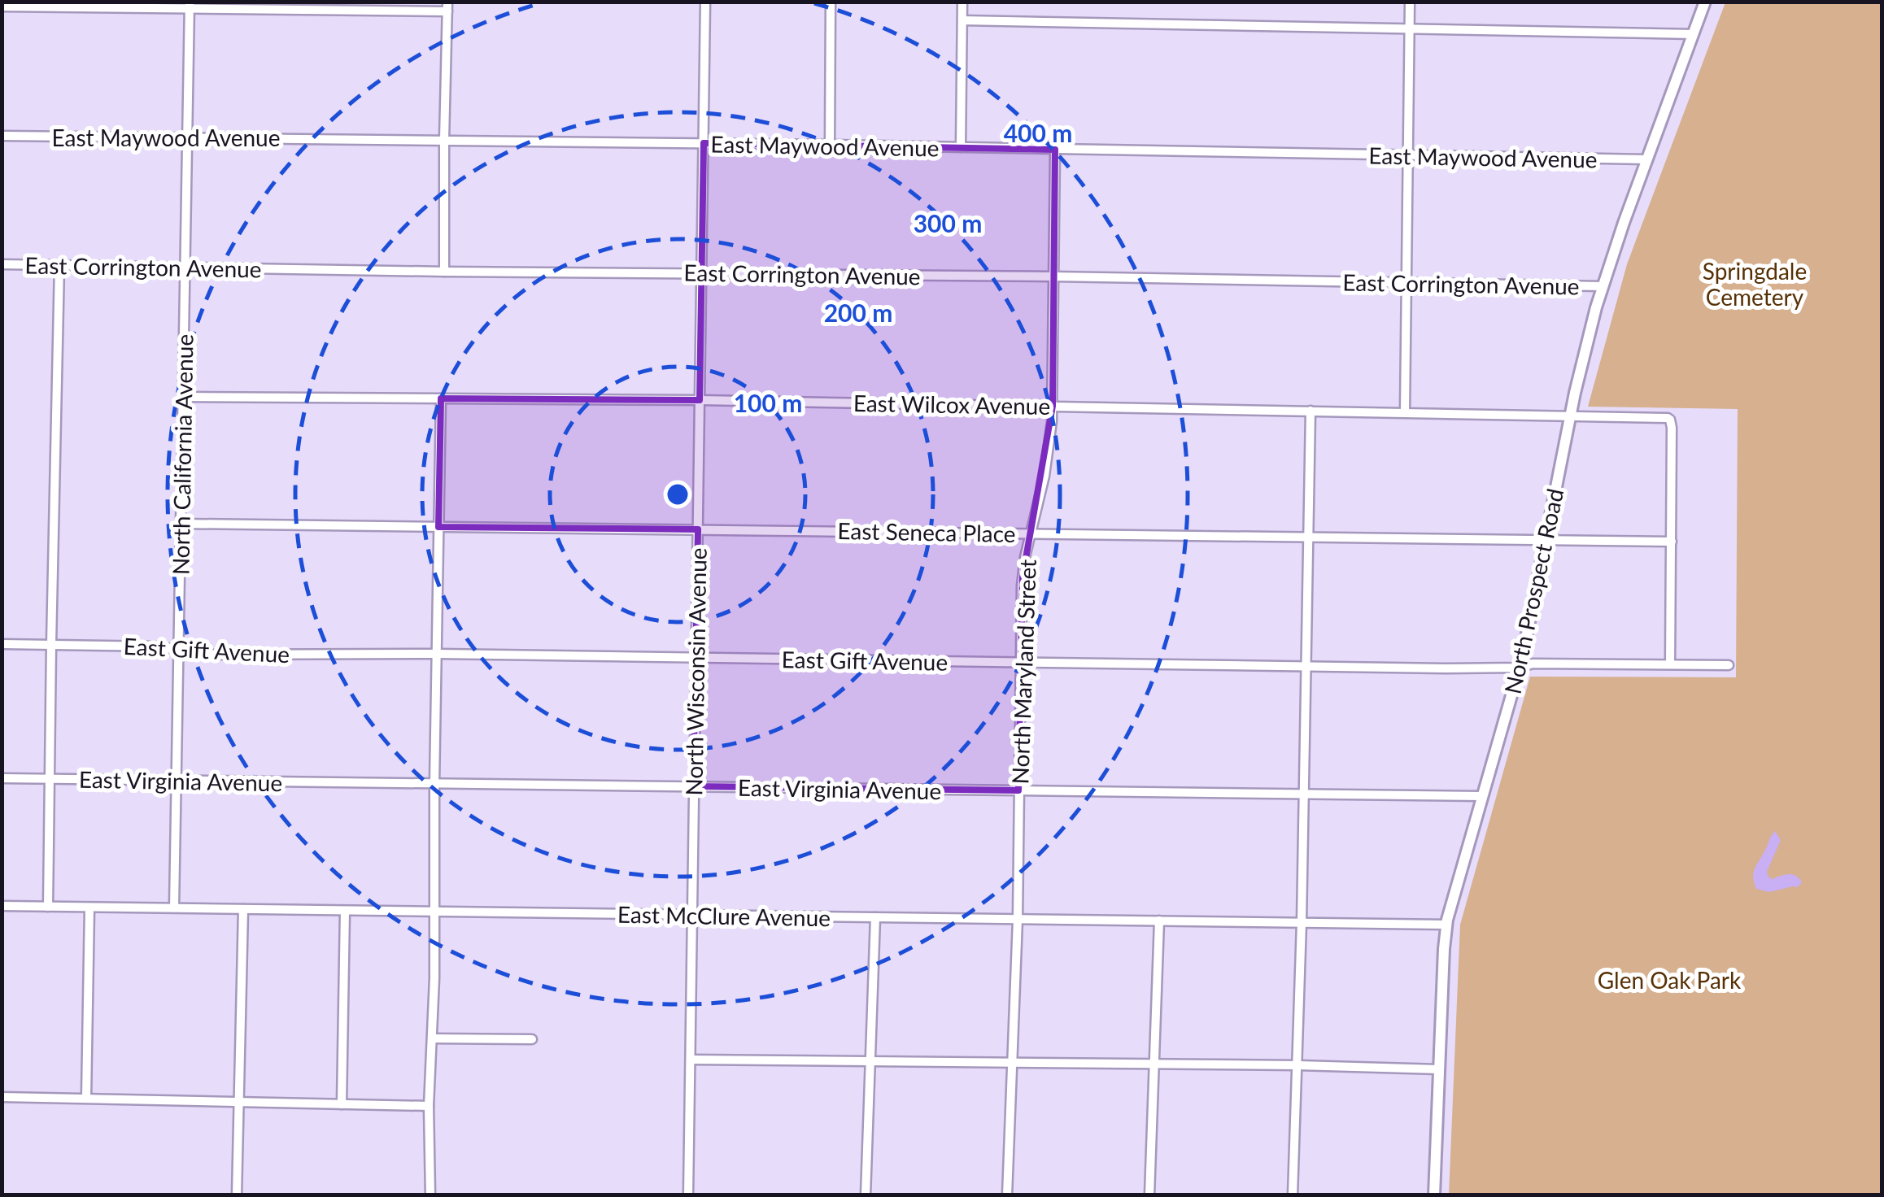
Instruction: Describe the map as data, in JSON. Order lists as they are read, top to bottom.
{
  "streets": {
    "main road": ["North Prospect Road"],
    "street": [
      "East Maywood Avenue",
      "East Corrington Avenue",
      "East Wilcox Avenue",
      "North California Avenue",
      "East Seneca Place",
      "East Gift Avenue",
      "North Wisconsin Avenue",
      "North Maryland Street",
      "East Virginia Avenue",
      "East McClure Avenue"
    ]
  },
  "crossings": [
    ["East Maywood Avenue", "North California Avenue"],
    ["East Maywood Avenue", "North Prospect Road"],
    ["East Maywood Avenue", "North Wisconsin Avenue"],
    ["East Maywood Avenue", "North Maryland Street"],
    ["East Corrington Avenue", "North California Avenue"],
    ["East Corrington Avenue", "North Prospect Road"],
    ["East Corrington Avenue", "North Wisconsin Avenue"],
    ["East Corrington Avenue", "North Maryland Street"],
    ["East Wilcox Avenue", "North California Avenue"],
    ["East Wilcox Avenue", "East Seneca Place"],
    ["East Wilcox Avenue", "North Prospect Road"],
    ["East Wilcox Avenue", "North Wisconsin Avenue"],
    ["East Wilcox Avenue", "North Maryland Street"],
    ["North California Avenue", "East Seneca Place"],
    ["North California Avenue", "East Gift Avenue"],
    ["North California Avenue", "East Virginia Avenue"],
    ["North California Avenue", "East McClure Avenue"],
    ["East Seneca Place", "North Prospect Road"],
    ["East Seneca Place", "North Wisconsin Avenue"],
    ["East Seneca Place", "North Maryland Street"],
    ["North Prospect Road", "East Gift Avenue"],
    ["North Prospect Road", "East Virginia Avenue"],
    ["North Prospect Road", "East McClure Avenue"],
    ["East Gift Avenue", "North Wisconsin Avenue"],
    ["East Gift Avenue", "North Maryland Street"],
    ["North Wisconsin Avenue", "East Virginia Avenue"],
    ["North Wisconsin Avenue", "East McClure Avenue"],
    ["North Maryland Street", "East Virginia Avenue"],
    ["North Maryland Street", "East McClure Avenue"]
  ],
  "parks": ["Springdale Cemetery", "Glen Oak Park"],
  "rings": [
    "400 m",
    "300 m",
    "200 m",
    "100 m"
  ]
}
